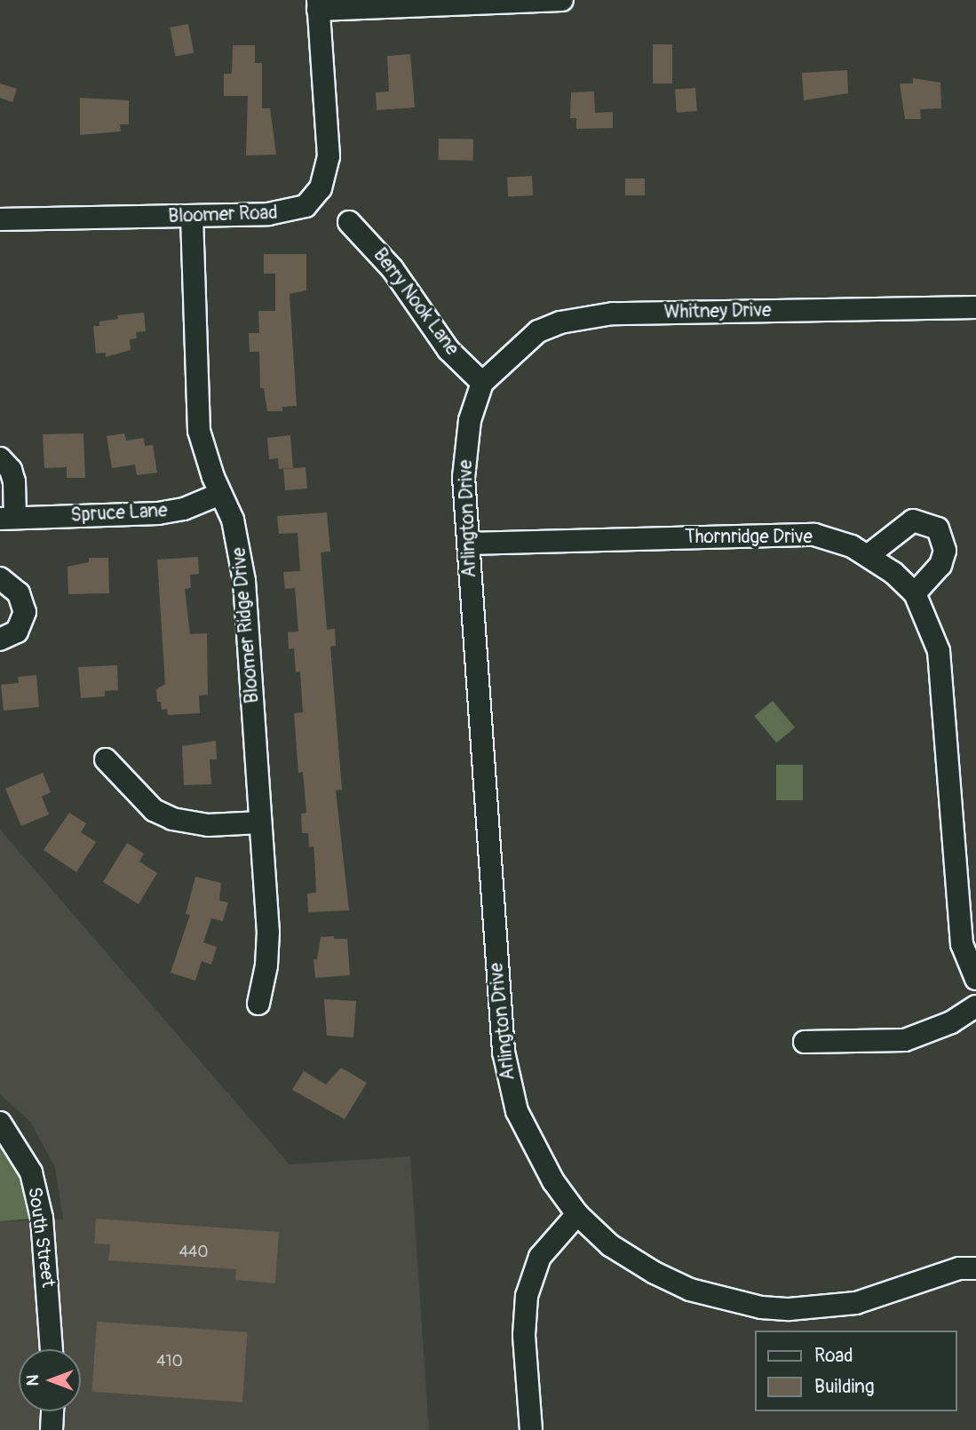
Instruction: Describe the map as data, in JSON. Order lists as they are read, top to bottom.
{
  "streets": {
    "street": [
      "Bloomer Road",
      "Berry Nook Lane",
      "Whitney Drive",
      "Spruce Lane",
      "Arlington Drive",
      "Thornridge Drive",
      "Bloomer Ridge Drive",
      "South Street"
    ]
  },
  "crossings": [
    ["Bloomer Road", "Bloomer Ridge Drive"],
    ["Berry Nook Lane", "Whitney Drive"],
    ["Berry Nook Lane", "Arlington Drive"],
    ["Whitney Drive", "Arlington Drive"],
    ["Spruce Lane", "Bloomer Ridge Drive"],
    ["Arlington Drive", "Thornridge Drive"]
  ],
  "house_numbers": ["440", "410"],
  "legend": ["Road", "Building"],
  "north": "left"
}
